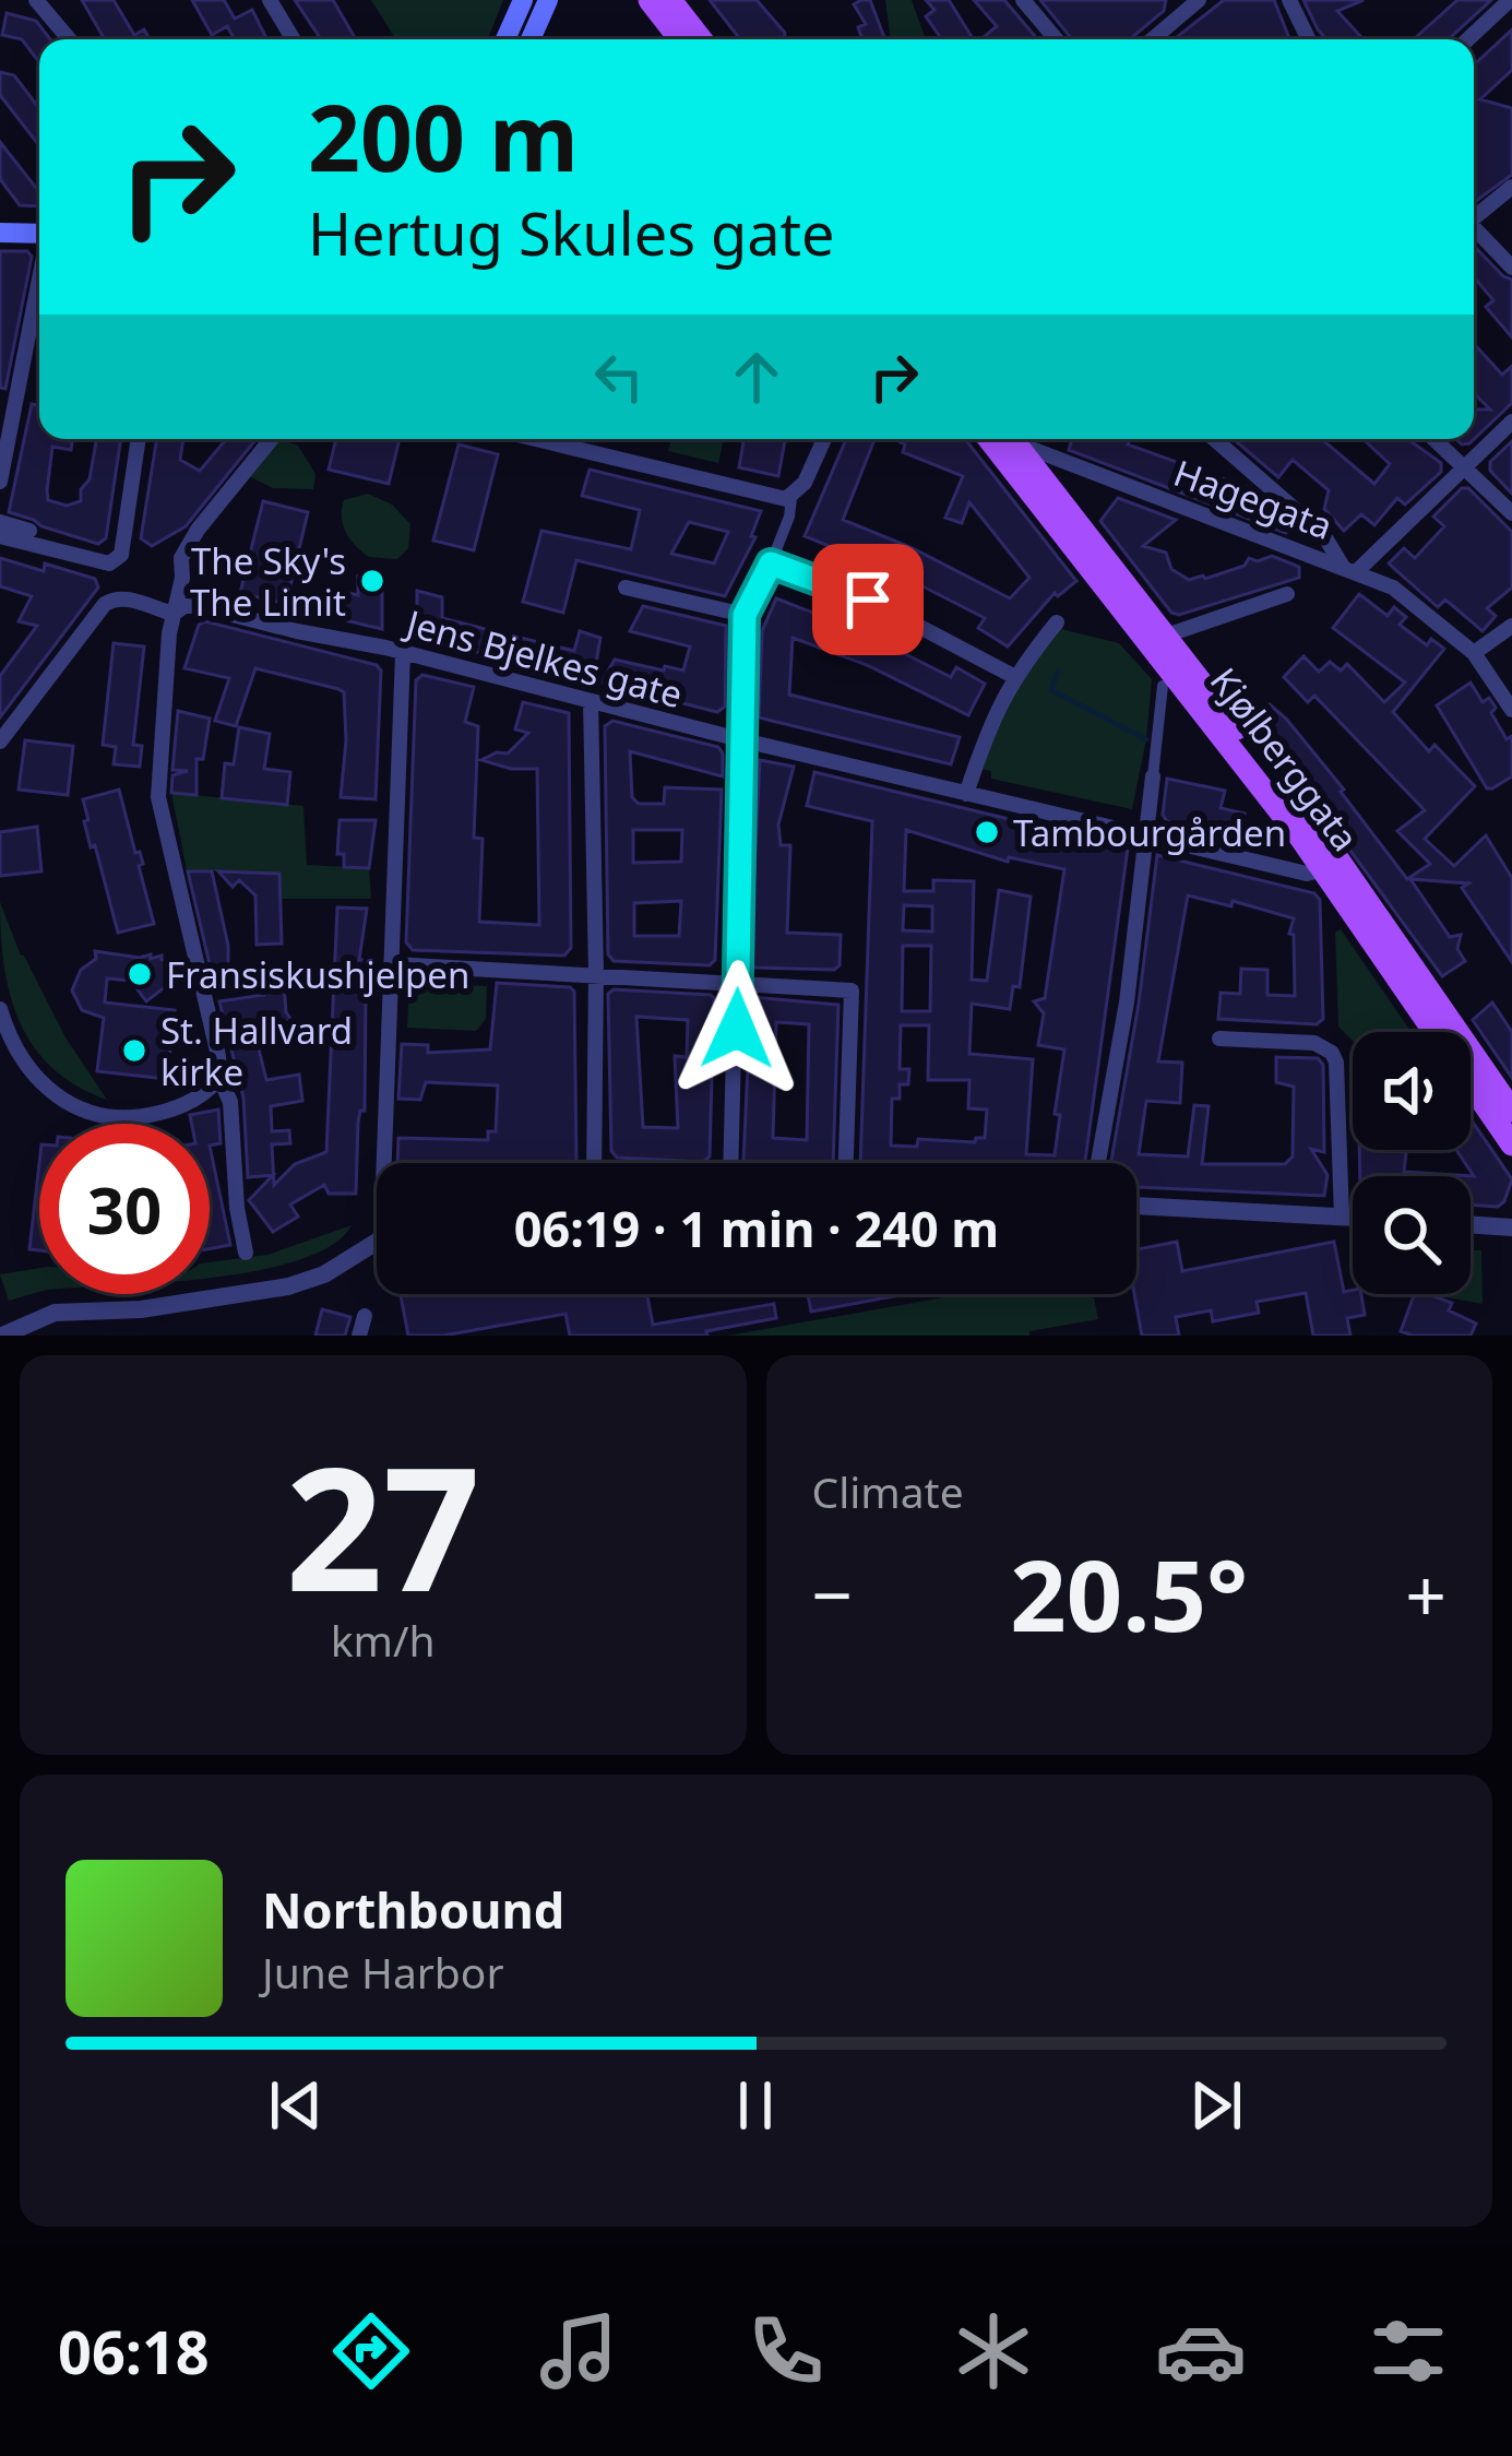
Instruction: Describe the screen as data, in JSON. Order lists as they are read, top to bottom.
{
  "streets": {
    "main road": ["Kjølberggata"],
    "street": ["Hagegata", "Jens Bjelkes gate"]
  },
  "crossings": [
    ["Jens Bjelkes gate", "Kjølberggata"]
  ],
  "places": [
    "The Sky's The Limit",
    "Tambourgården",
    "Fransiskushjelpen",
    "St. Hallvard kirke"
  ],
  "page": {
    "turn": ["200 m", "Hertug Skules gate"],
    "limit": "30",
    "trip": "06:19 · 1 min · 240 m",
    "tile": [
      ["27", "km/h"],
      "Climate"
    ],
    "heat": ["−", "20.5°", "+"],
    "song": ["Northbound", "June Harbor"],
    "tabs": "06:18"
  }
}
